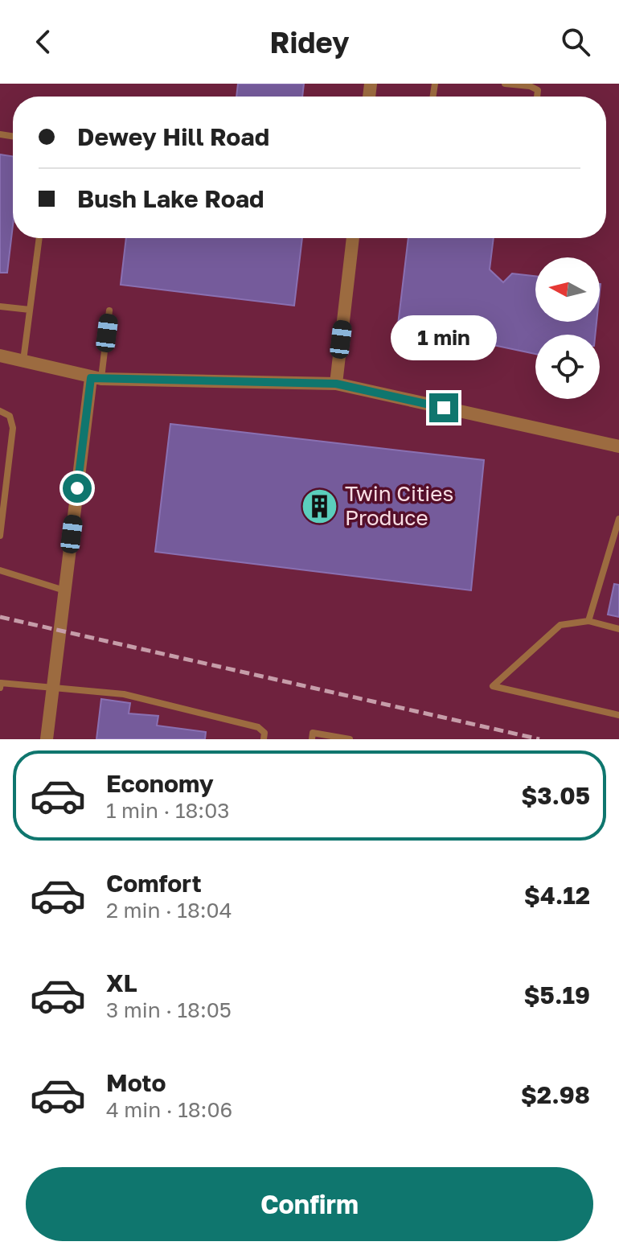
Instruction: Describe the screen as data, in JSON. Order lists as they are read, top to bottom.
{
  "places": {
    "building": ["Twin Cities Produce"]
  },
  "north": "left",
  "page": {
    "header": "Ridey",
    "banner": ["Dewey Hill Road", "Bush Lake Road"],
    "bubble": "1 min",
    "list": [
      {
        "name": "Economy",
        "note": "1 min · 18:03",
        "value": "$3.05"
      },
      {
        "name": "Comfort",
        "note": "2 min · 18:04",
        "value": "$4.12"
      },
      {
        "name": "XL",
        "note": "3 min · 18:05",
        "value": "$5.19"
      },
      {
        "name": "Moto",
        "note": "4 min · 18:06",
        "value": "$2.98"
      }
    ],
    "buttons": "Confirm"
  }
}
